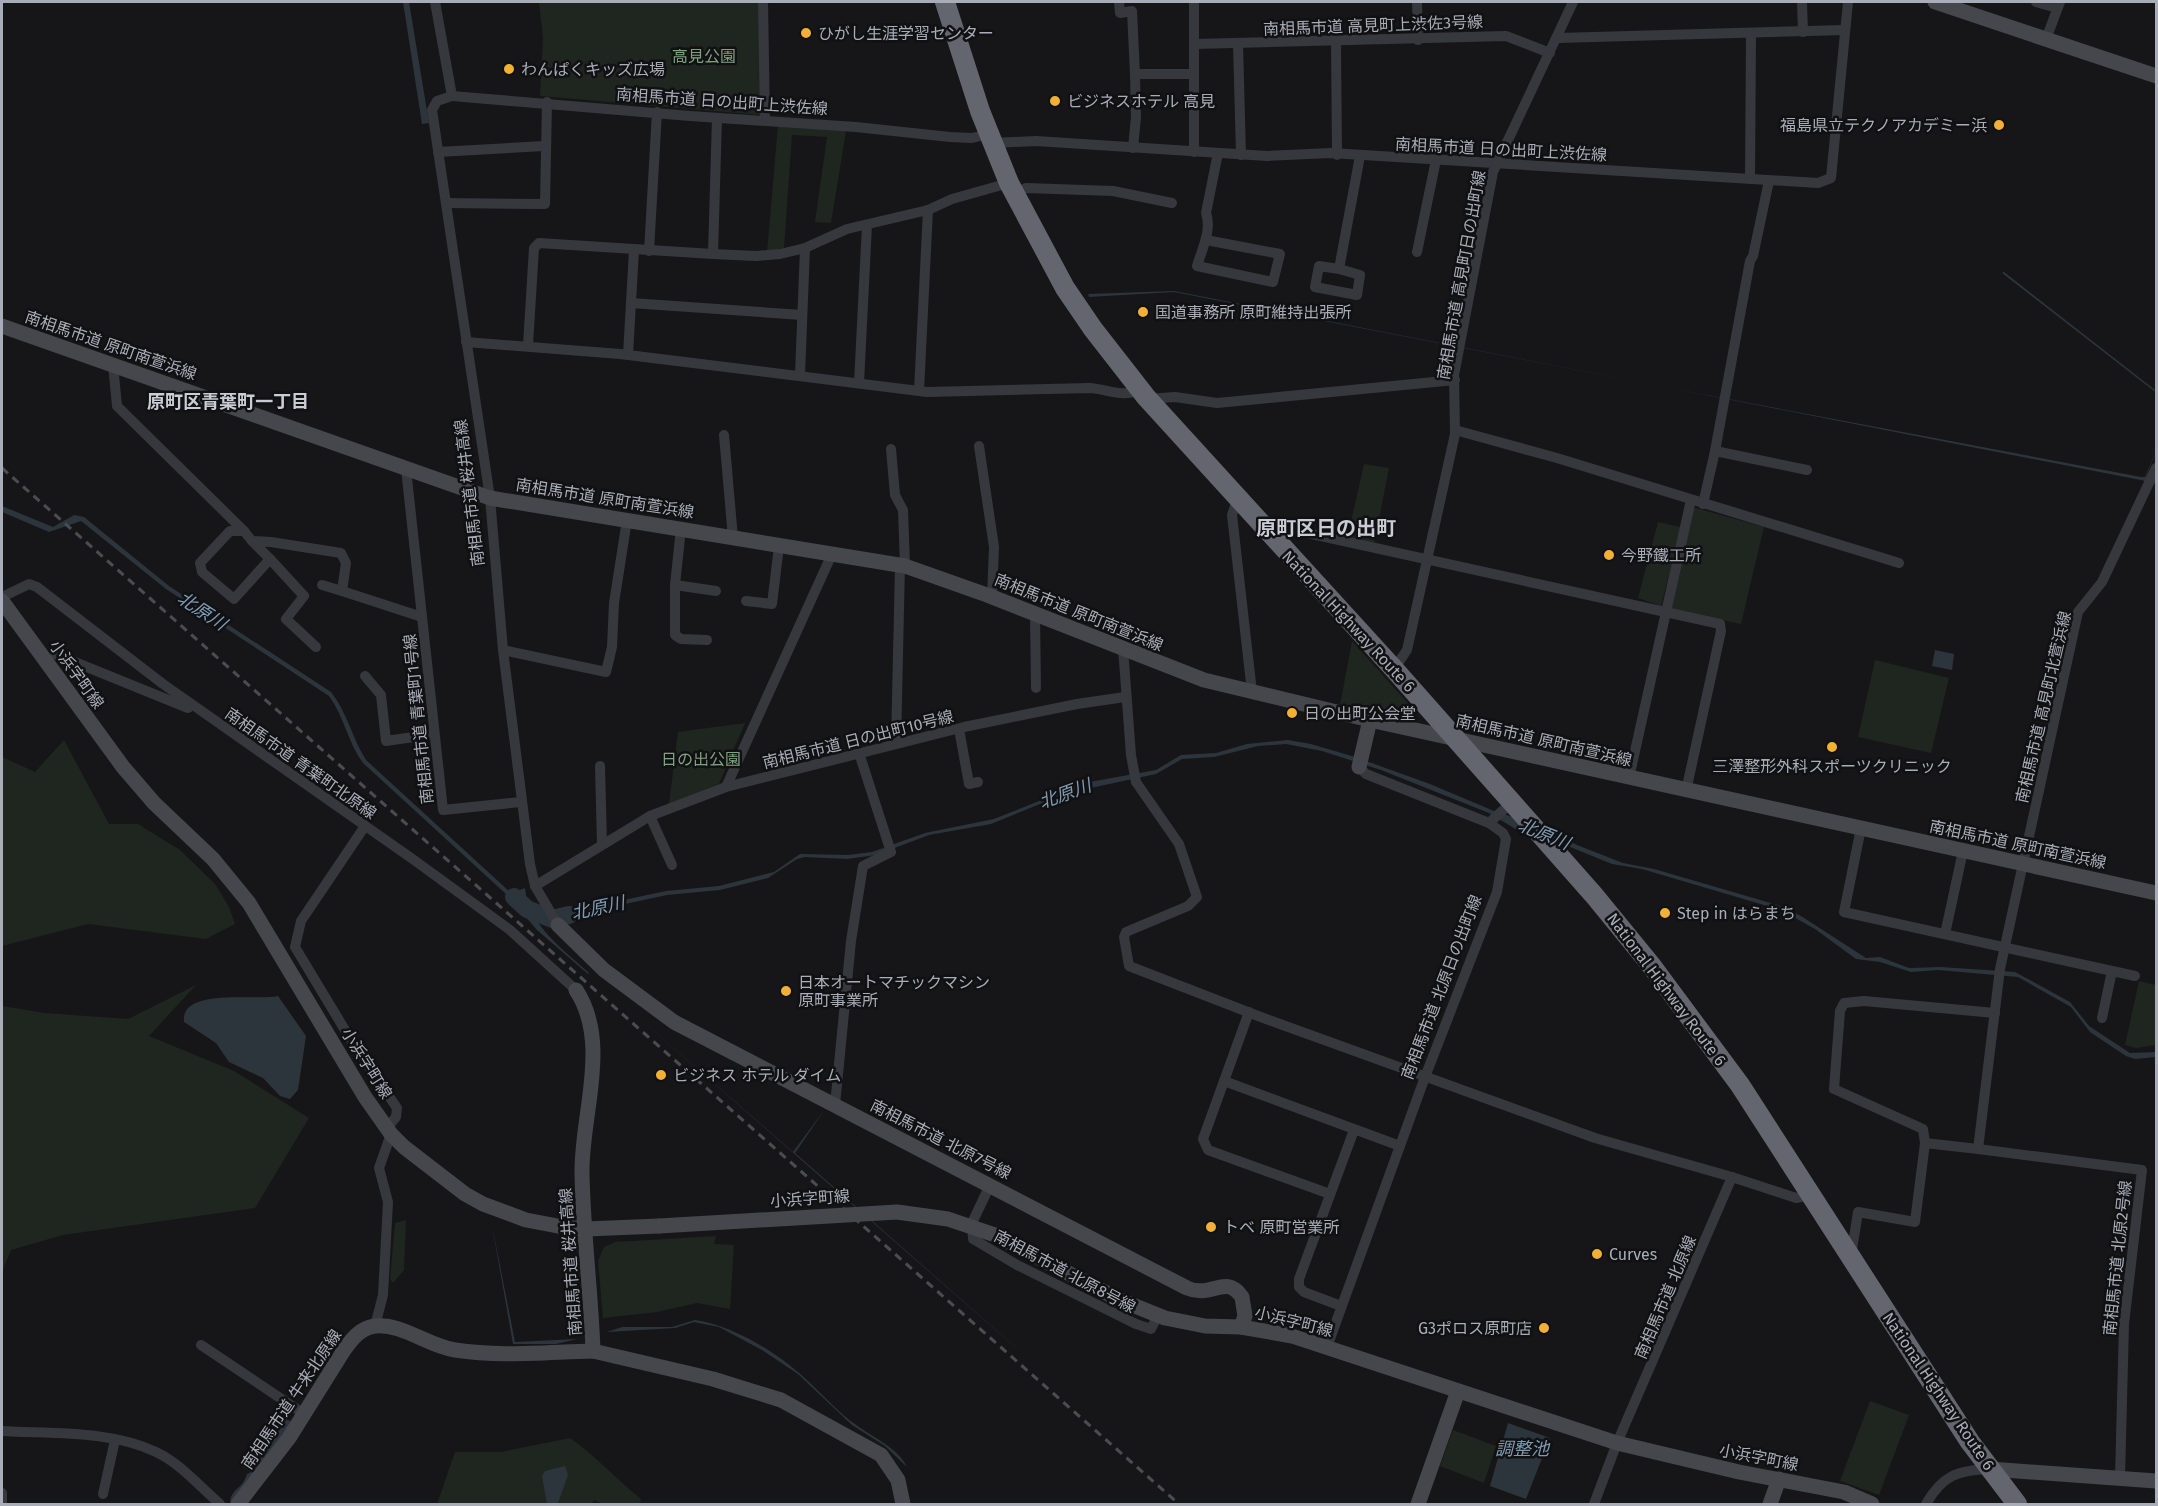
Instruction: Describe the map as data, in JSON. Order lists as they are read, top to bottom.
{
  "streets": {
    "highway": ["National Highway Route 6"],
    "street": [
      "南相馬市道 高見町上渋佐3号線",
      "南相馬市道 日の出町上渋佐線",
      "南相馬市道 高見町日の出町線",
      "南相馬市道 原町南萱浜線",
      "南相馬市道 桜井高線",
      "小浜字町線",
      "南相馬市道 高見町北萱浜線",
      "南相馬市道 青葉町1号線",
      "南相馬市道 日の出町10号線",
      "南相馬市道 青葉町北原線",
      "南相馬市道 北原日の出町線",
      "南相馬市道 北原7号線",
      "南相馬市道 北原2号線",
      "南相馬市道 北原8号線",
      "南相馬市道 北原線",
      "南相馬市道 牛来北原線"
    ]
  },
  "crossings": [
    ["南相馬市道 高見町上渋佐3号線", "南相馬市道 高見町日の出町線"],
    ["南相馬市道 日の出町上渋佐線", "南相馬市道 高見町日の出町線"],
    ["南相馬市道 日の出町上渋佐線", "南相馬市道 桜井高線"],
    ["南相馬市道 日の出町上渋佐線", "National Highway Route 6"],
    ["南相馬市道 高見町日の出町線", "National Highway Route 6"],
    ["南相馬市道 原町南萱浜線", "南相馬市道 桜井高線"],
    ["南相馬市道 原町南萱浜線", "National Highway Route 6"],
    ["南相馬市道 原町南萱浜線", "南相馬市道 高見町北萱浜線"],
    ["南相馬市道 原町南萱浜線", "南相馬市道 青葉町1号線"],
    ["南相馬市道 桜井高線", "小浜字町線"],
    ["南相馬市道 桜井高線", "南相馬市道 青葉町1号線"],
    ["南相馬市道 桜井高線", "南相馬市道 日の出町10号線"],
    ["南相馬市道 桜井高線", "南相馬市道 青葉町北原線"],
    ["南相馬市道 桜井高線", "南相馬市道 北原7号線"],
    ["National Highway Route 6", "南相馬市道 北原日の出町線"],
    ["小浜字町線", "南相馬市道 青葉町北原線"],
    ["小浜字町線", "南相馬市道 北原日の出町線"],
    ["小浜字町線", "南相馬市道 北原7号線"],
    ["小浜字町線", "南相馬市道 北原8号線"],
    ["小浜字町線", "南相馬市道 北原線"],
    ["南相馬市道 北原7号線", "南相馬市道 北原8号線"]
  ],
  "districts": ["原町区青葉町一丁目", "原町区日の出町"],
  "water": ["北原川", "調整池"],
  "parks": ["高見公園", "日の出公園"],
  "places": [
    "ひがし生涯学習センター",
    "わんぱくキッズ広場",
    "ビジネスホテル 高見",
    "福島県立テクノアカデミー浜",
    "国道事務所 原町維持出張所",
    "今野鐵工所",
    "日の出町公会堂",
    "三澤整形外科スポーツクリニック",
    "Step in はらまち",
    "日本オートマチックマシン 原町事業所",
    "ビジネス ホテル ダイム",
    "トベ 原町営業所",
    "Curves",
    "G3ポロス原町店"
  ]
}
